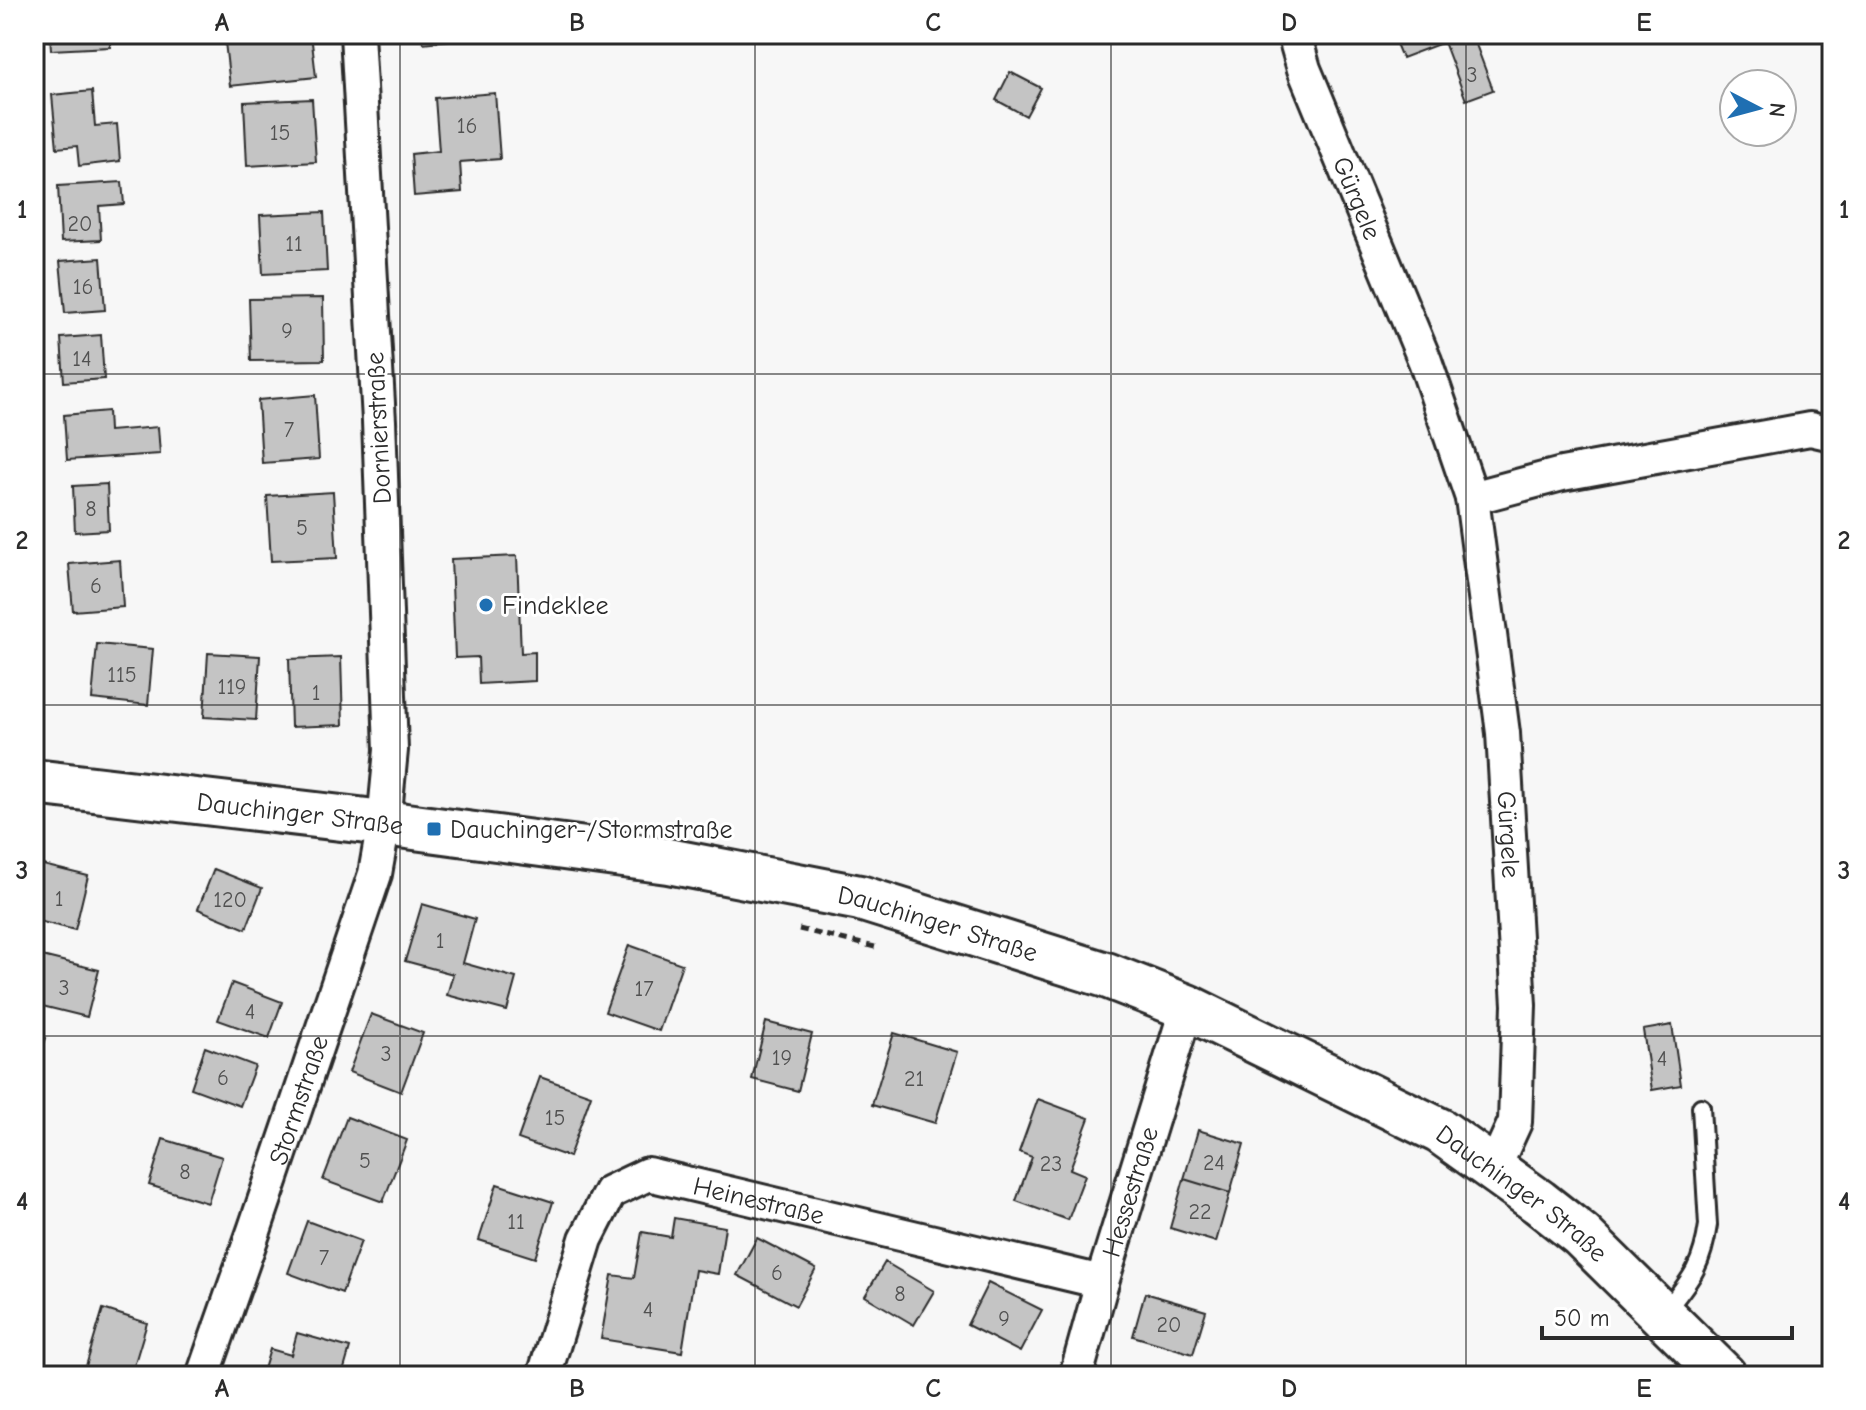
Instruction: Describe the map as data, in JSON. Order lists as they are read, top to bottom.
{
  "streets": {
    "main road": ["Dauchinger Straße"],
    "street": [
      "Gürgele",
      "Dornierstraße",
      "Stormstraße",
      "Hessestraße",
      "Heinestraße"
    ]
  },
  "crossings": [
    ["Gürgele", "Dauchinger Straße"],
    ["Dornierstraße", "Dauchinger Straße"],
    ["Dornierstraße", "Stormstraße"],
    ["Dauchinger Straße", "Stormstraße"],
    ["Dauchinger Straße", "Hessestraße"],
    ["Hessestraße", "Heinestraße"]
  ],
  "places": {
    "other": ["Findeklee"],
    "transit": ["Dauchinger-/Stormstraße"]
  },
  "house_numbers": [
    "3",
    "16",
    "15",
    "20",
    "11",
    "16",
    "9",
    "14",
    "7",
    "8",
    "5",
    "6",
    "115",
    "119",
    "1",
    "1",
    "120",
    "1",
    "3",
    "17",
    "4",
    "3",
    "19",
    "4",
    "6",
    "21",
    "15",
    "5",
    "24",
    "23",
    "8",
    "22",
    "11",
    "7",
    "6",
    "8",
    "4",
    "9",
    "20"
  ],
  "scale_bar": "50 m",
  "north": "right",
  "grid": {
    "columns": [
      "A",
      "B",
      "C",
      "D",
      "E"
    ],
    "rows": [
      "1",
      "2",
      "3",
      "4"
    ]
  }
}
